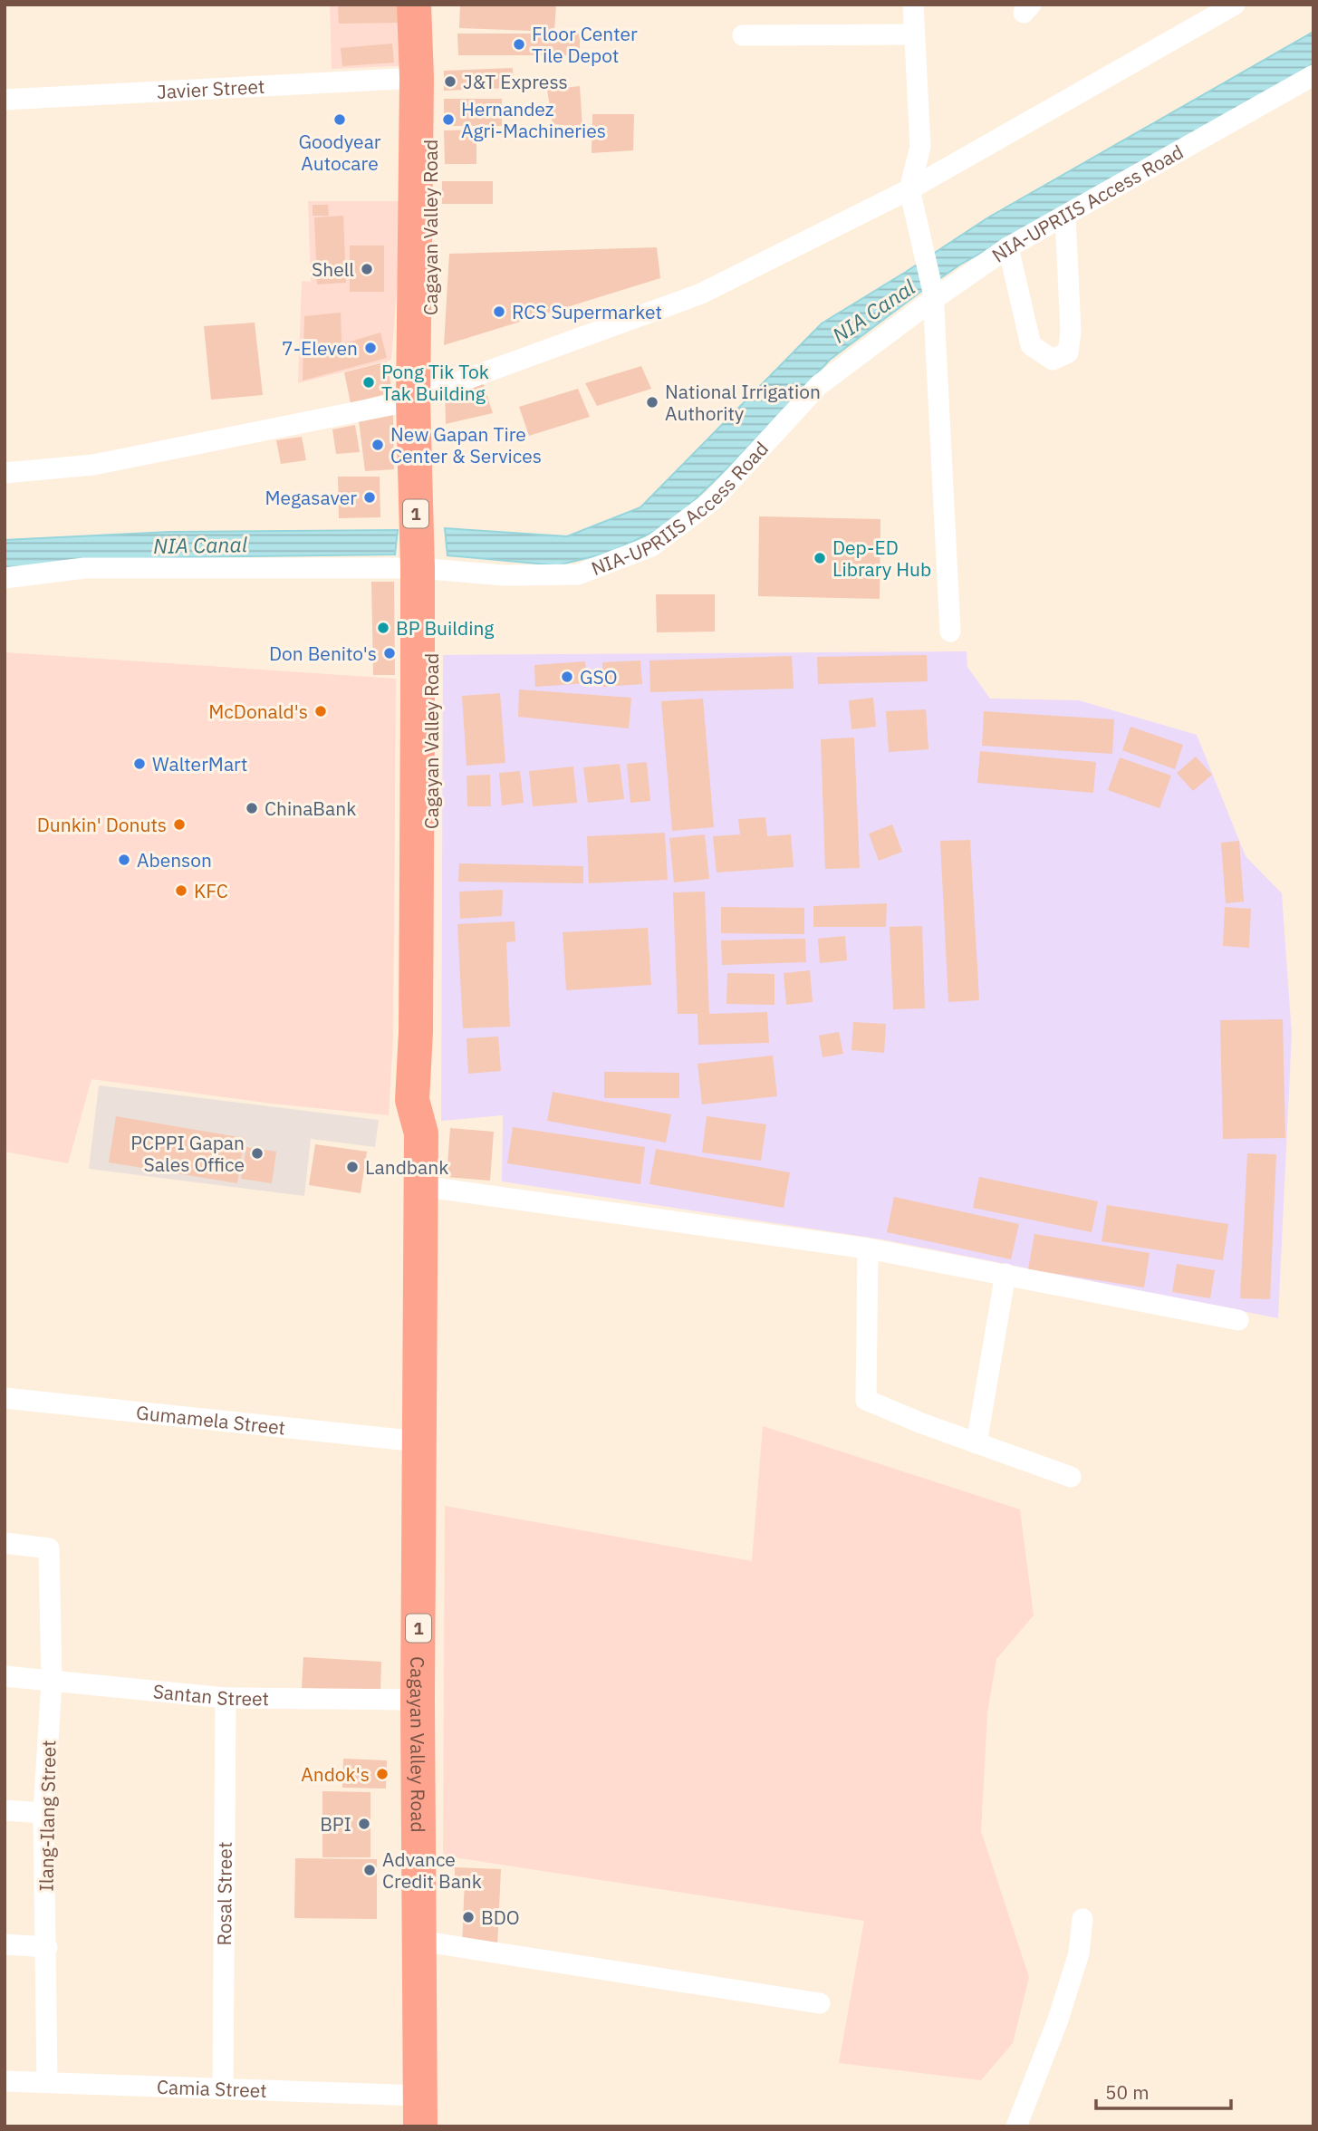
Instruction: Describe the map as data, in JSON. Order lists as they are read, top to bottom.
{
  "streets": {
    "highway": ["Cagayan Valley Road", "1"],
    "street": [
      "Javier Street",
      "NIA-UPRIIS Access Road",
      "Gumamela Street",
      "Santan Street",
      "Ilang-Ilang Street",
      "Rosal Street",
      "Camia Street"
    ]
  },
  "crossings": [
    ["Javier Street", "Cagayan Valley Road"],
    ["NIA-UPRIIS Access Road", "Cagayan Valley Road"],
    ["Cagayan Valley Road", "Gumamela Street"],
    ["Cagayan Valley Road", "Santan Street"],
    ["Cagayan Valley Road", "Camia Street"],
    ["Santan Street", "Ilang-Ilang Street"],
    ["Santan Street", "Rosal Street"],
    ["Ilang-Ilang Street", "Camia Street"],
    ["Rosal Street", "Camia Street"]
  ],
  "water": ["NIA Canal"],
  "places": [
    "Floor Center Tile Depot",
    "J&T Express",
    "Goodyear Autocare",
    "Hernandez Agri-Machineries",
    "Shell",
    "RCS Supermarket",
    "7-Eleven",
    "Pong Tik Tok Tak Building",
    "National Irrigation Authority",
    "New Gapan Tire Center & Services",
    "Megasaver",
    "Dep-ED Library Hub",
    "BP Building",
    "Don Benito's",
    "GSO",
    "McDonald's",
    "WalterMart",
    "ChinaBank",
    "Dunkin' Donuts",
    "Abenson",
    "KFC",
    "PCPPI Gapan Sales Office",
    "Landbank",
    "Andok's",
    "BPI",
    "Advance Credit Bank",
    "BDO"
  ],
  "scale_bar": "50 m"
}
